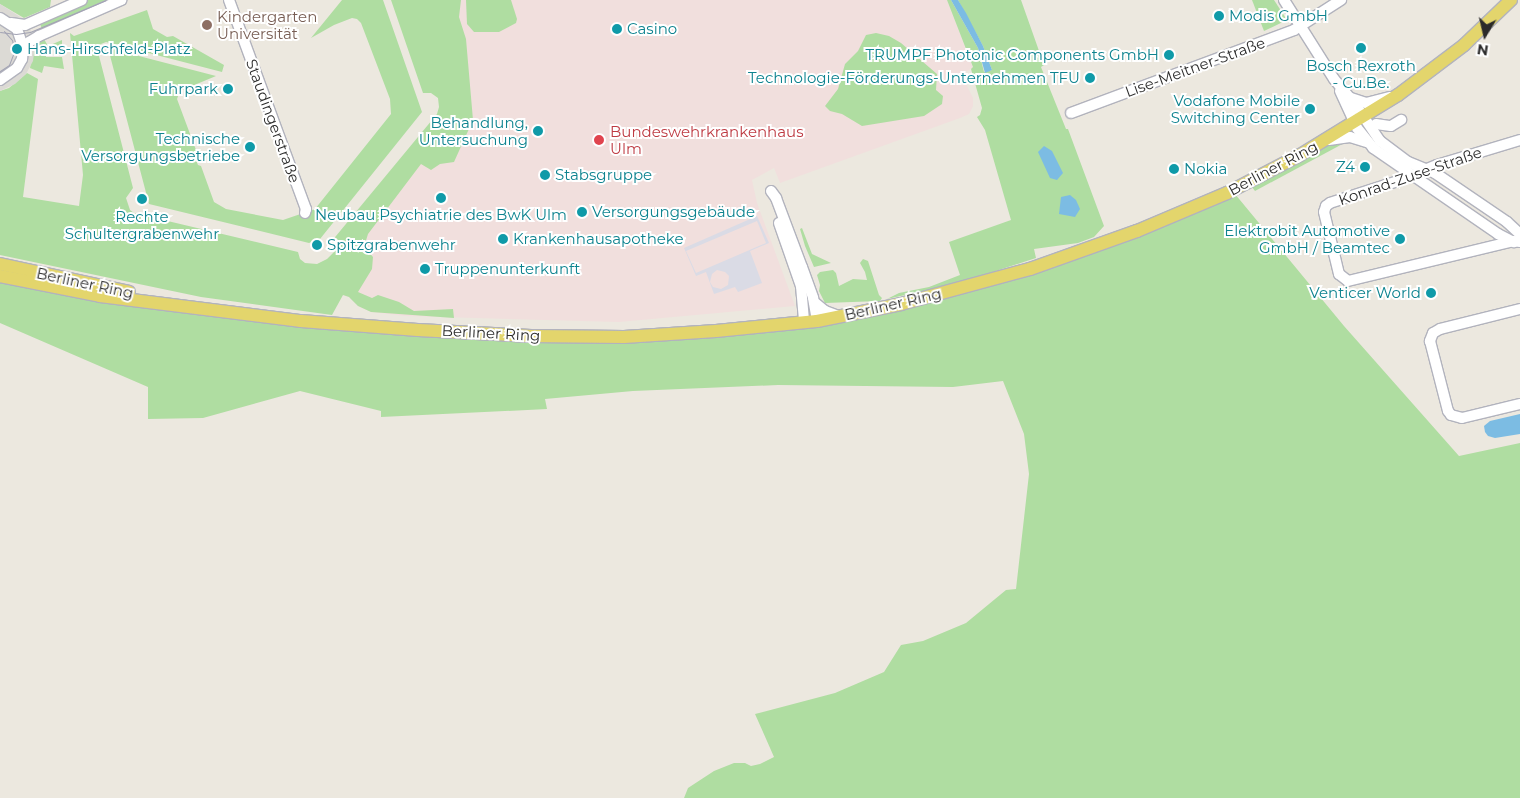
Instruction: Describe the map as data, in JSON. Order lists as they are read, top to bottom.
{
  "streets": {
    "main road": ["Berliner Ring"],
    "street": ["Lise-Meitner-Straße", "Staudingerstraße", "Konrad-Zuse-Straße"]
  },
  "places": [
    "Modis GmbH",
    "Kindergarten Universität",
    "Casino",
    "Bosch Rexroth - Cu.Be.",
    "Hans-Hirschfeld-Platz",
    "TRUMPF Photonic Components GmbH",
    "Technologie-Förderungs-Unternehmen TFU",
    "Fuhrpark",
    "Vodafone Mobile Switching Center",
    "Behandlung, Untersuchung",
    "Bundeswehrkrankenhaus Ulm",
    "Technische Versorgungsbetriebe",
    "Z4",
    "Nokia",
    "Stabsgruppe",
    "Neubau Psychiatrie des BwK Ulm",
    "Rechte Schultergrabenwehr",
    "Versorgungsgebäude",
    "Krankenhausapotheke",
    "Elektrobit Automotive GmbH / Beamtec",
    "Spitzgrabenwehr",
    "Truppenunterkunft",
    "Venticer World"
  ],
  "north": "bottom"
}
